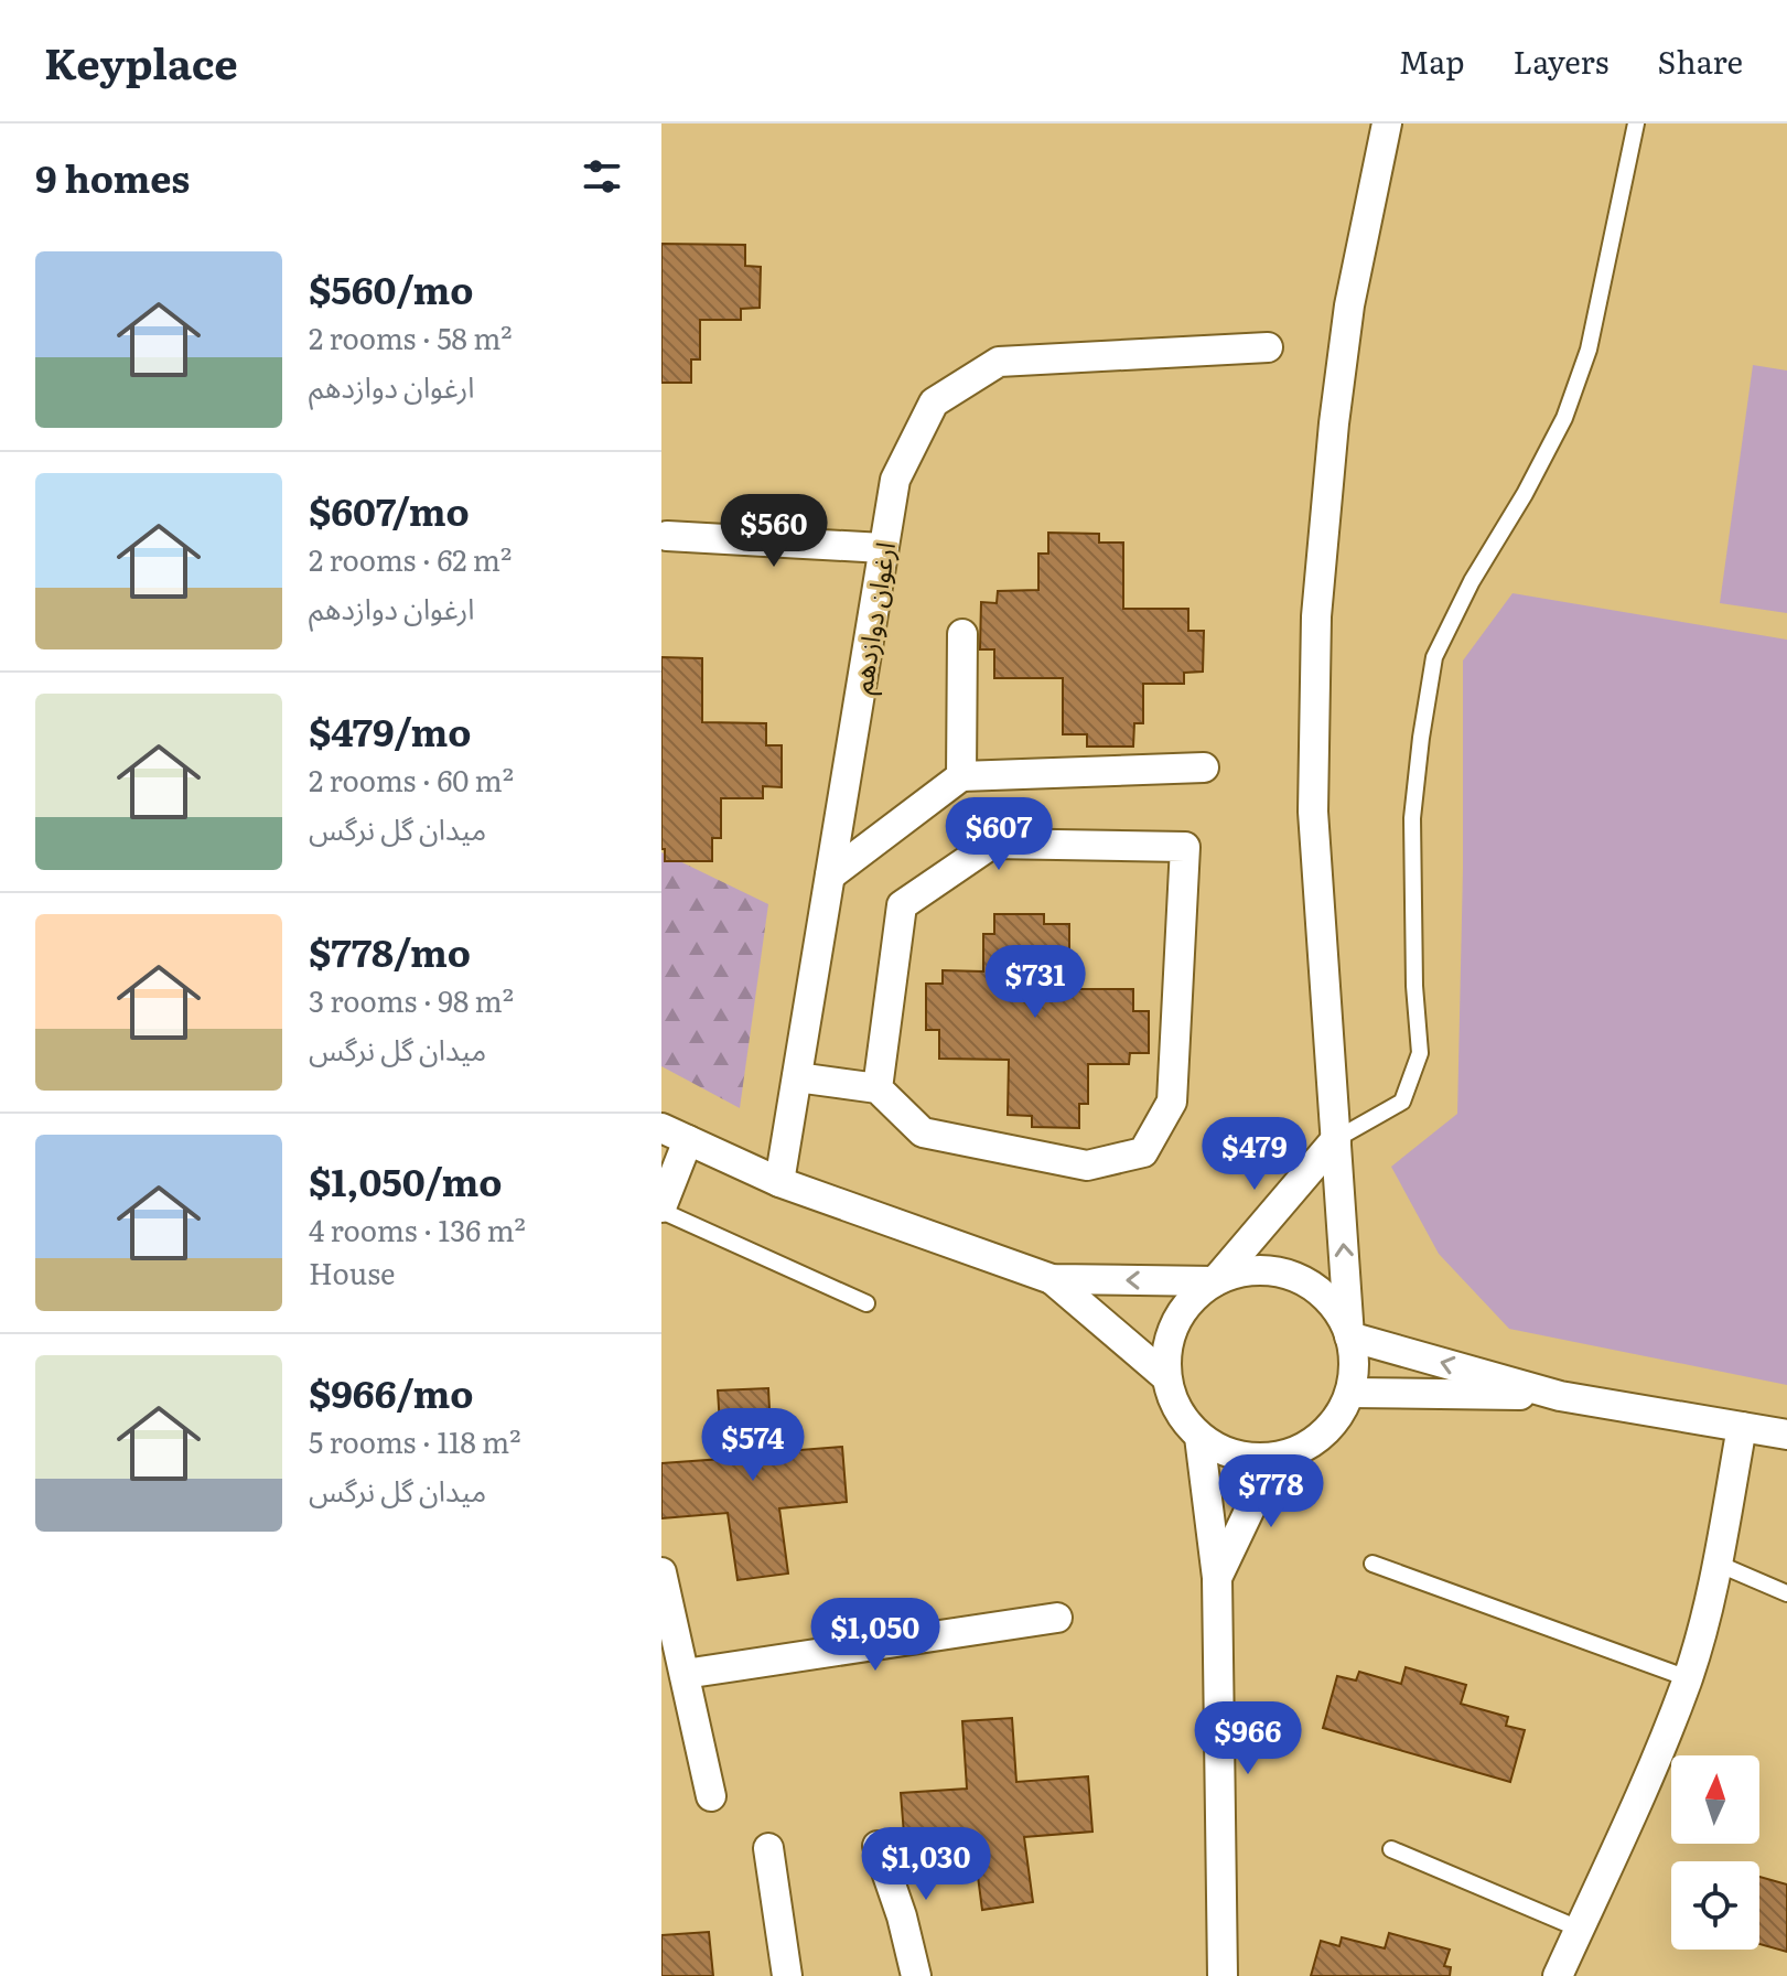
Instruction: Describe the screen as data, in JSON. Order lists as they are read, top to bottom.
{
  "streets": {
    "street": ["ارغوان دوازدهم"]
  },
  "north": "top",
  "page": {
    "header": "Keyplace",
    "nav": ["Map", "Layers", "Share"],
    "heading": "9 homes",
    "list": [
      {
        "name": "$560/mo",
        "note": "2 rooms · 58 m² · ارغوان دوازدهم"
      },
      {
        "name": "$607/mo",
        "note": "2 rooms · 62 m² · ارغوان دوازدهم"
      },
      {
        "name": "$479/mo",
        "note": "2 rooms · 60 m² · میدان گل نرگس"
      },
      {
        "name": "$778/mo",
        "note": "3 rooms · 98 m² · میدان گل نرگس"
      },
      {
        "name": "$1,050/mo",
        "note": "4 rooms · 136 m² · House"
      },
      {
        "name": "$966/mo",
        "note": "5 rooms · 118 m² · میدان گل نرگس"
      }
    ],
    "price": [
      "$560",
      "$607",
      "$731",
      "$479",
      "$574",
      "$778",
      "$1,050",
      "$966",
      "$1,030"
    ]
  }
}
